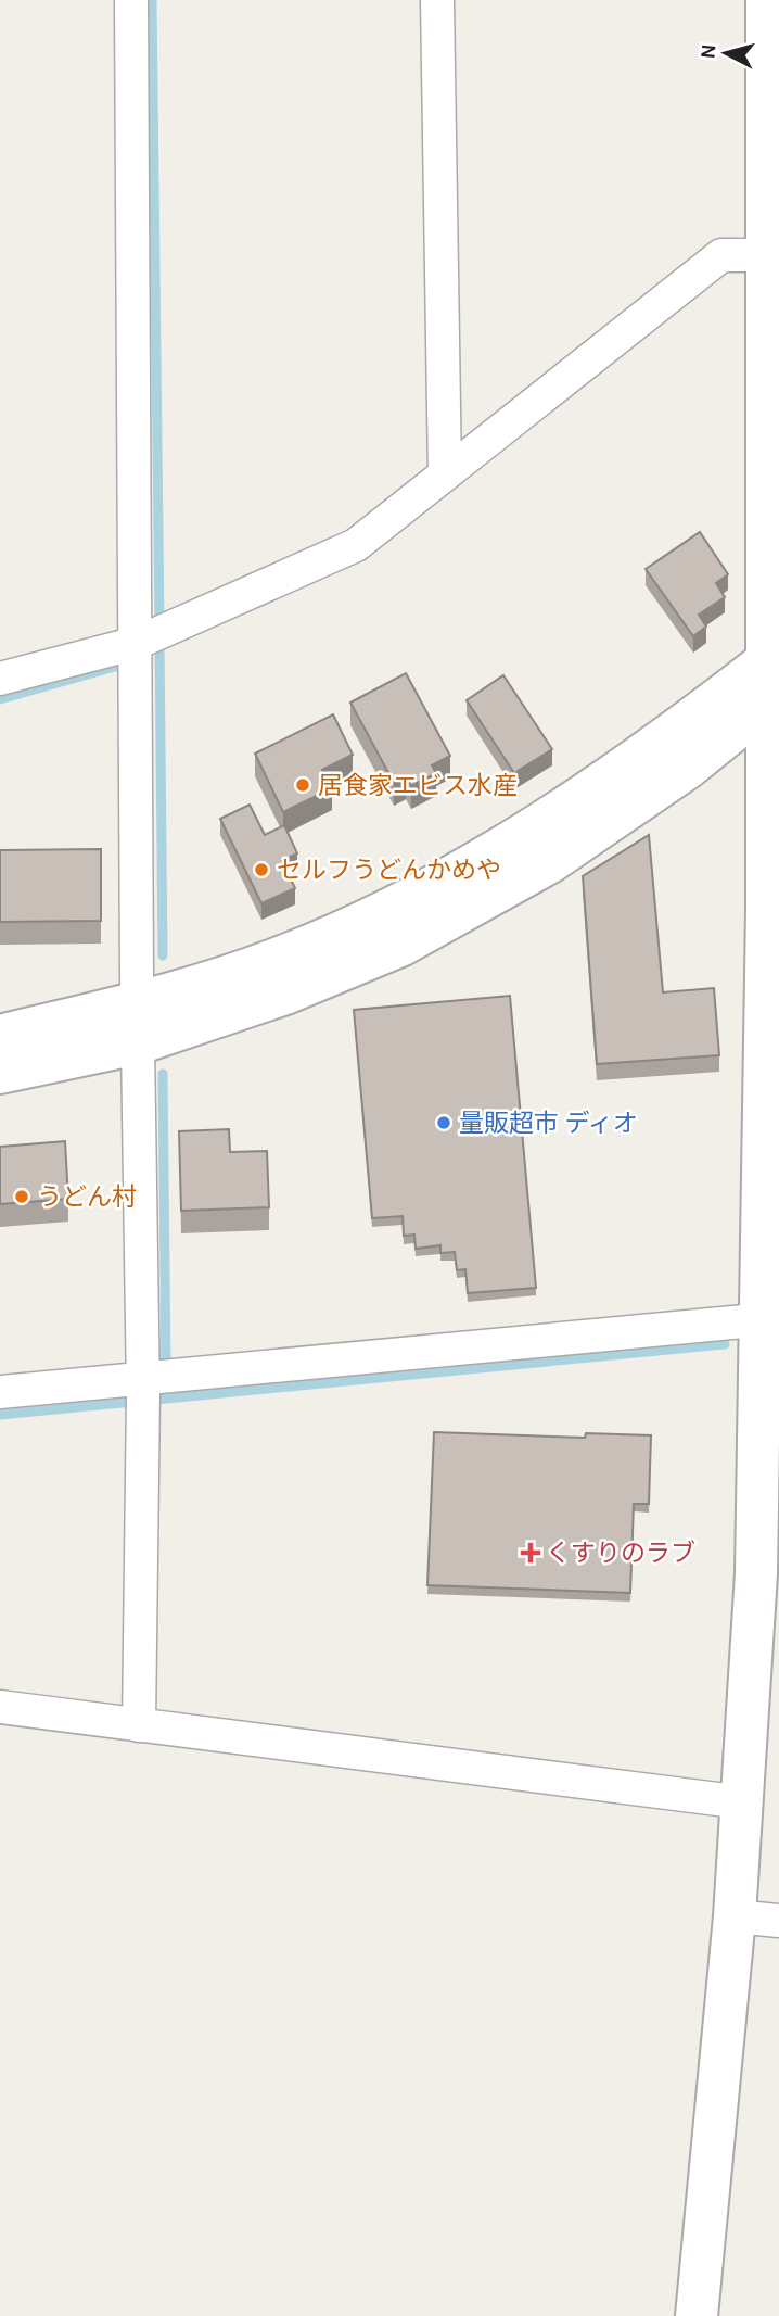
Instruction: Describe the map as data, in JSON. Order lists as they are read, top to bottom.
{
  "places": {
    "other": [
      "居食家エビス水産",
      "セルフうどんかめや",
      "量販超市 ディオ",
      "うどん村"
    ],
    "health": ["くすりのラブ"]
  },
  "north": "left"
}
